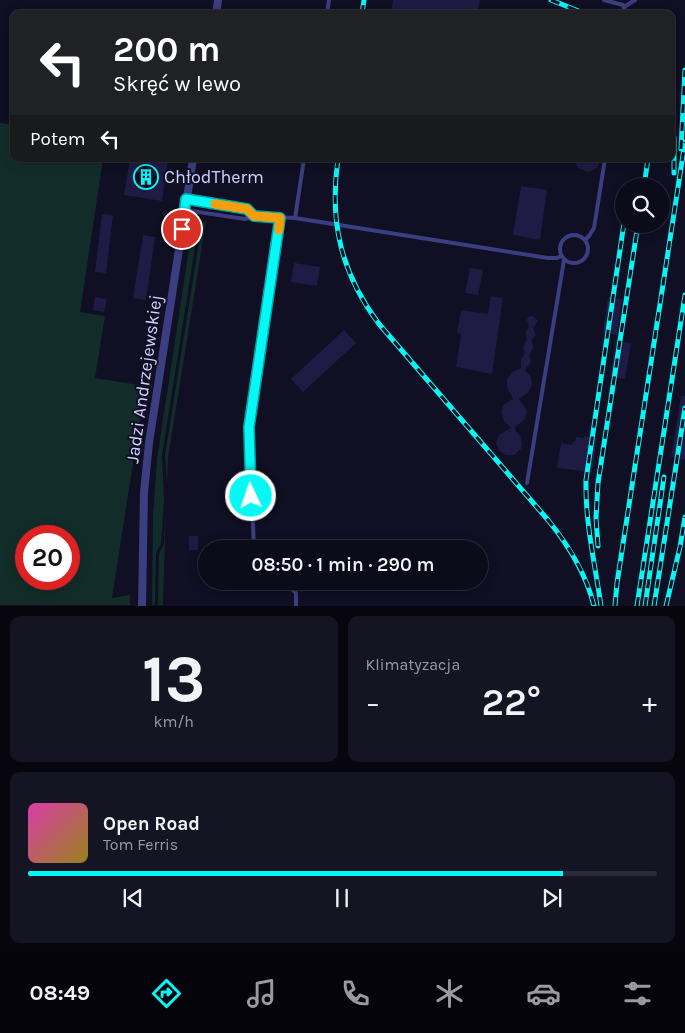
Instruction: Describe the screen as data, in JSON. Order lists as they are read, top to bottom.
{
  "streets": {
    "street": ["Jadzi Andrzejewskiej"]
  },
  "places": {
    "building": ["ChłodTherm"]
  },
  "page": {
    "turn": ["200 m", "Skręć w lewo"],
    "then": "Potem",
    "limit": "20",
    "trip": "08:50 · 1 min · 290 m",
    "tile": [
      ["13", "km/h"],
      "Klimatyzacja"
    ],
    "heat": ["−", "22°", "+"],
    "song": ["Open Road", "Tom Ferris"],
    "tabs": "08:49"
  }
}
